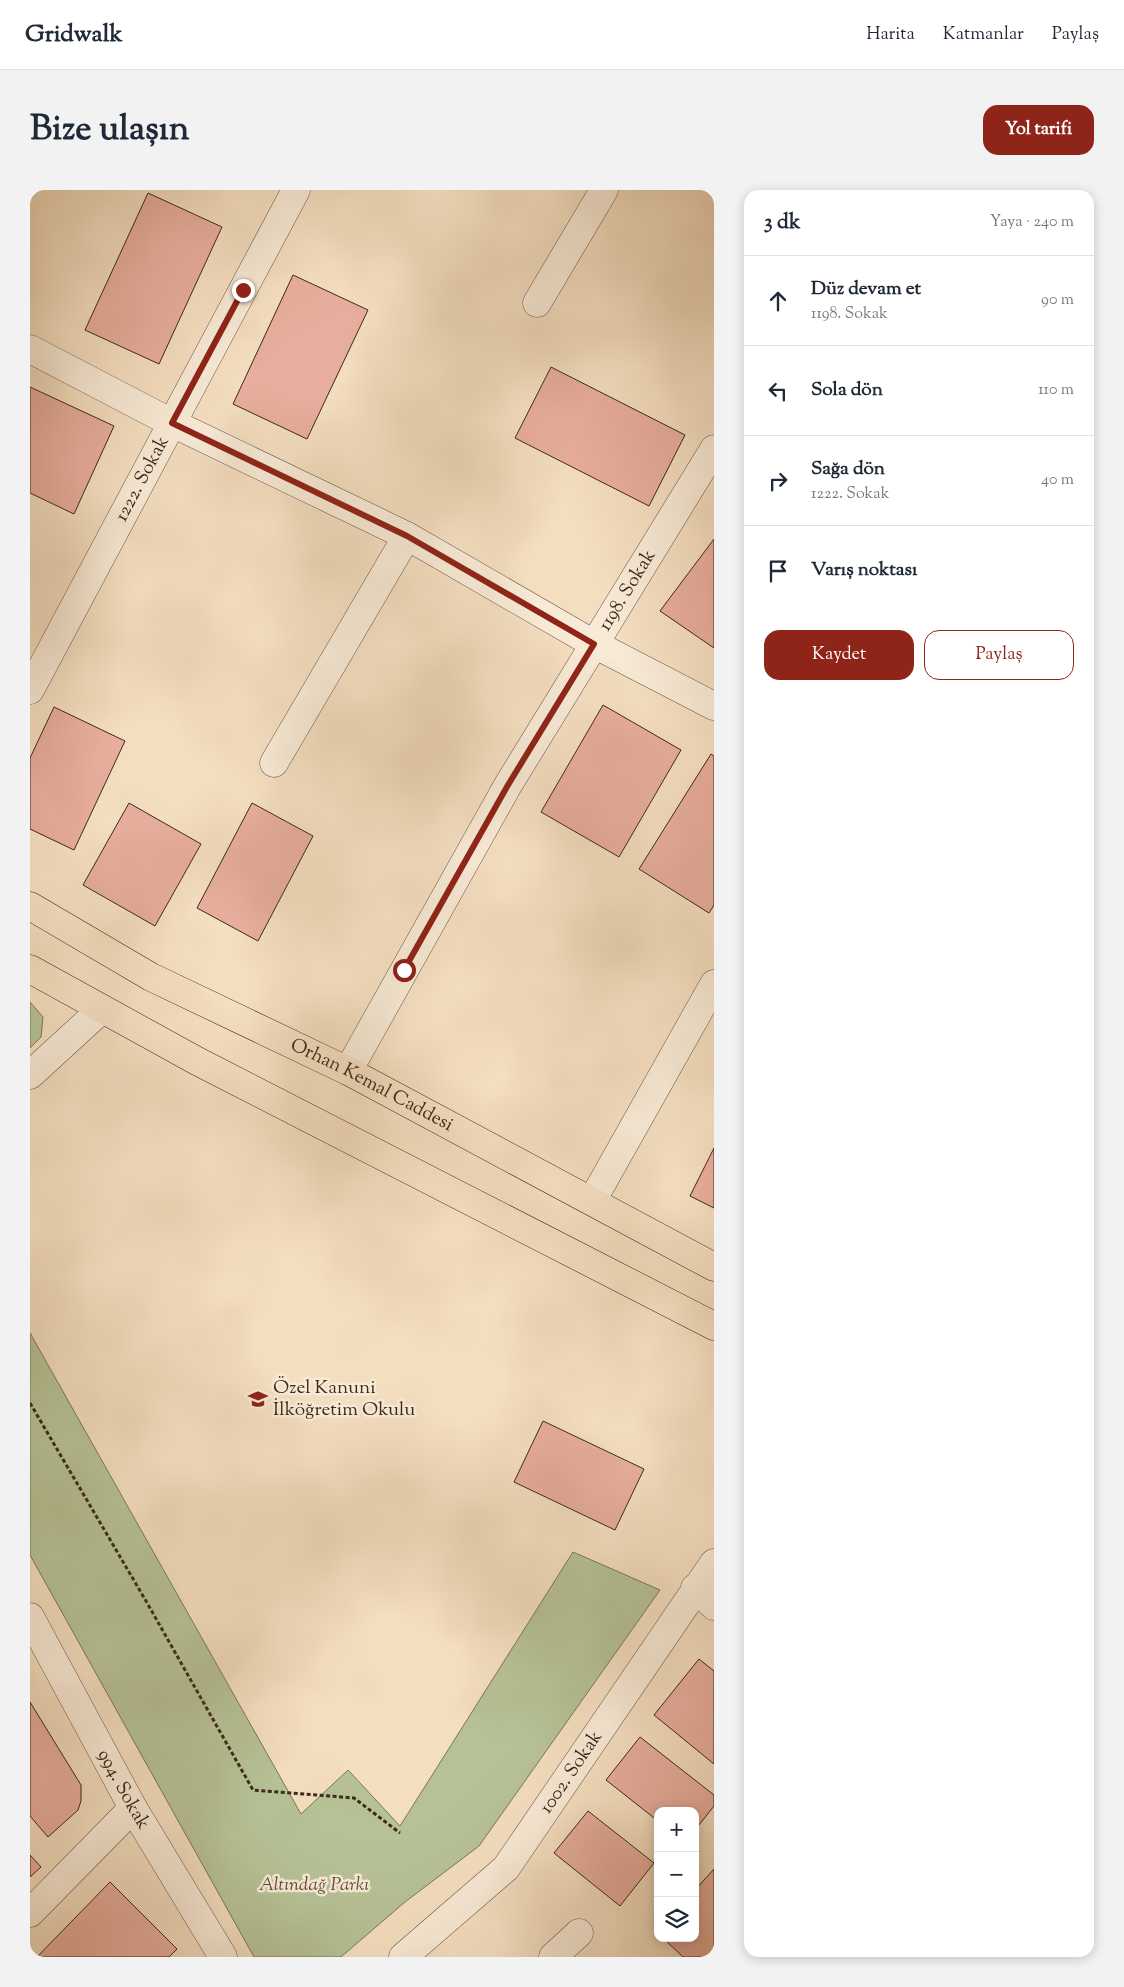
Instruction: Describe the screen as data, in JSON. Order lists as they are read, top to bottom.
{
  "streets": {
    "main road": ["Orhan Kemal Caddesi"],
    "street": [
      "1222. Sokak",
      "1198. Sokak",
      "1002. Sokak",
      "994. Sokak"
    ]
  },
  "crossings": [
    ["1198. Sokak", "Orhan Kemal Caddesi"]
  ],
  "parks": ["Altındağ Parkı"],
  "places": {
    "school or university": ["Özel Kanuni İlköğretim Okulu"]
  },
  "page": {
    "header": "Gridwalk",
    "nav": ["Harita", "Katmanlar", "Paylaş"],
    "title": "Bize ulaşın",
    "buttons": [
      "Yol tarifi",
      ["Kaydet", "Paylaş"]
    ],
    "heading": ["3 dk", "Yaya · 240 m"],
    "list": [
      ["Düz devam et", "1198. Sokak", "90 m"],
      ["Sola dön", "110 m"],
      ["Sağa dön", "1222. Sokak", "40 m"],
      "Varış noktası"
    ],
    "map_buttons": ["+", "−"]
  }
}
